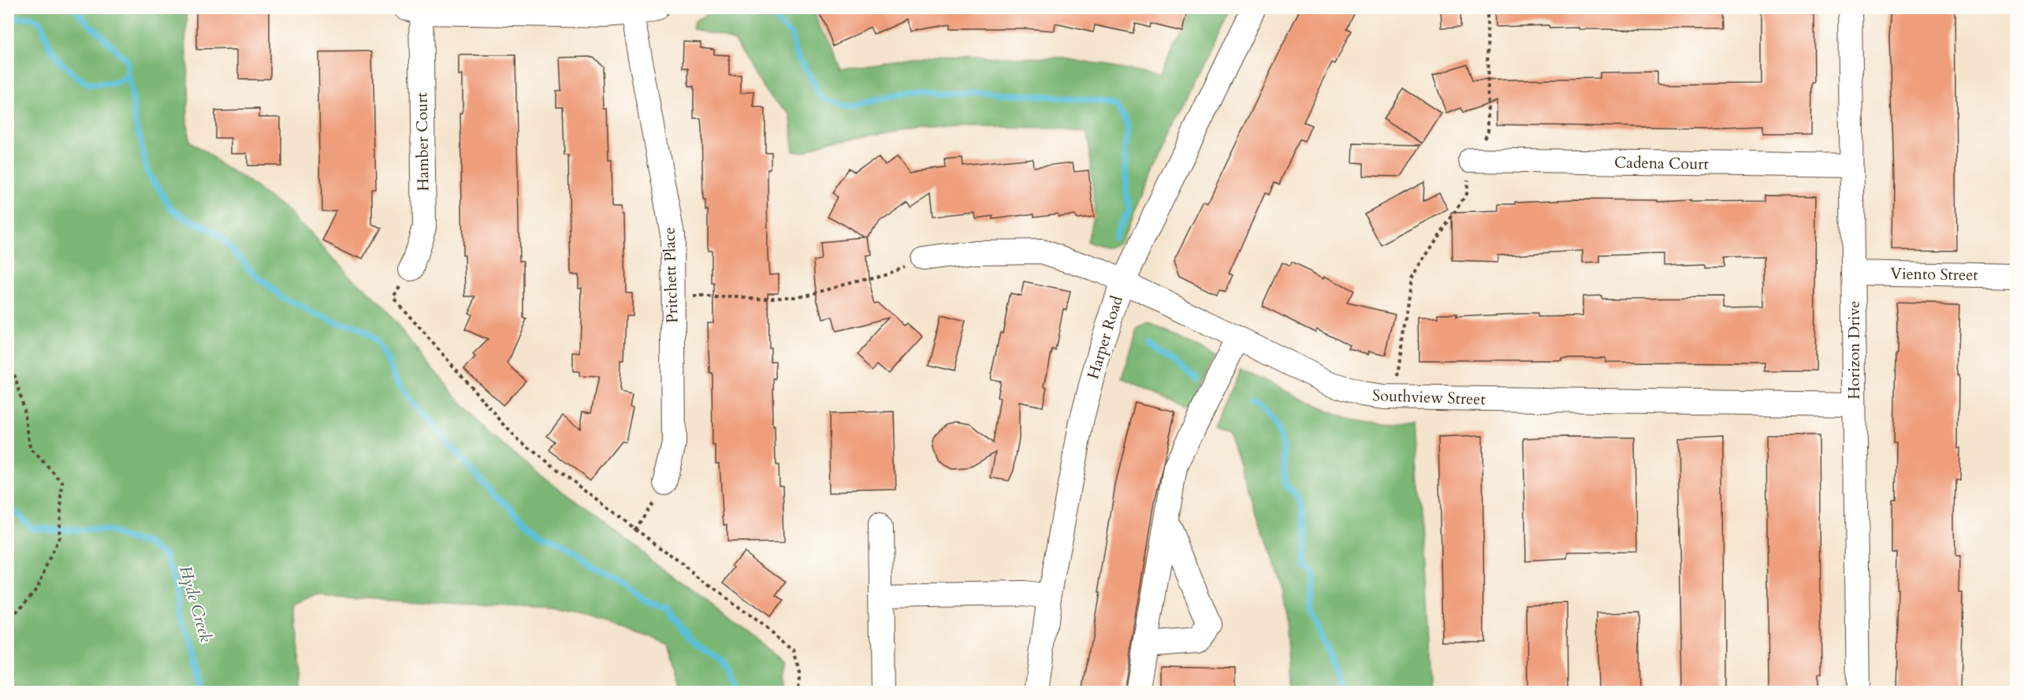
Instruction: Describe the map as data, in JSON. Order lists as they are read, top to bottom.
{
  "streets": {
    "street": [
      "Hamber Court",
      "Cadena Court",
      "Viento Street",
      "Pritchett Place",
      "Harper Road",
      "Horizon Drive",
      "Southview Street"
    ]
  },
  "crossings": [
    ["Cadena Court", "Horizon Drive"],
    ["Viento Street", "Horizon Drive"],
    ["Harper Road", "Southview Street"],
    ["Horizon Drive", "Southview Street"]
  ],
  "water": ["Hyde Creek"]
}
